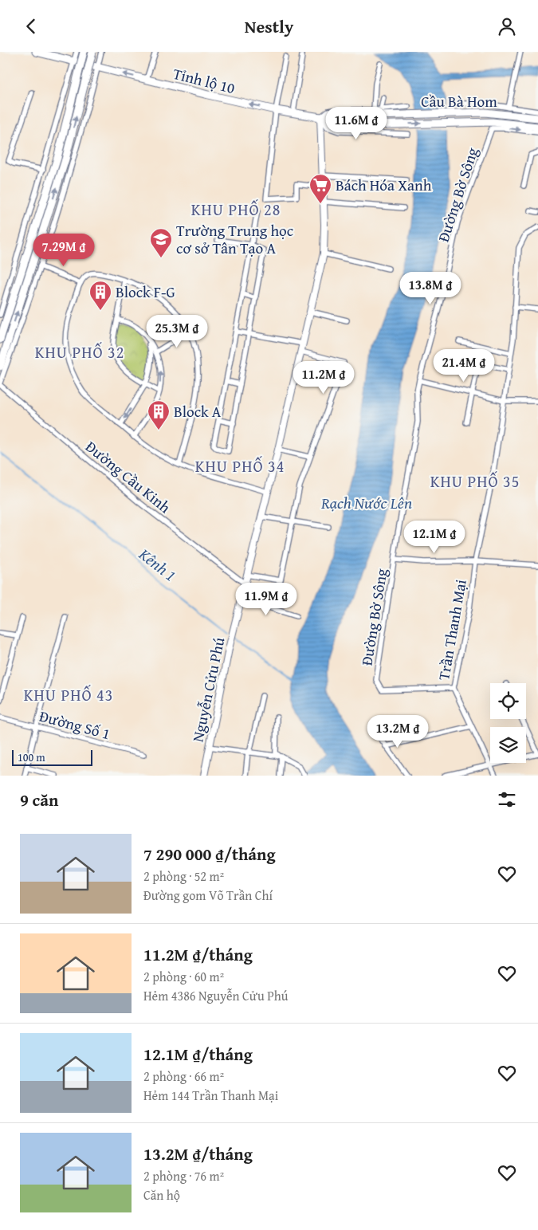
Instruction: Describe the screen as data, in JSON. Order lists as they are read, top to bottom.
{
  "streets": {
    "main road": ["Tỉnh lộ 10", "Cầu Bà Hom", "Nguyễn Cửu Phú"],
    "street": [
      "Đường Bờ Sông",
      "Đường Cầu Kinh",
      "Trần Thanh Mại",
      "Đường Số 1"
    ]
  },
  "crossings": [
    ["Tỉnh lộ 10", "Cầu Bà Hom"],
    ["Tỉnh lộ 10", "Nguyễn Cửu Phú"],
    ["Đường Bờ Sông", "Trần Thanh Mại"],
    ["Đường Cầu Kinh", "Nguyễn Cửu Phú"]
  ],
  "one_way": ["Tỉnh lộ 10", "Đường Bờ Sông"],
  "districts": [
    "KHU PHỐ 28",
    "KHU PHỐ 32",
    "KHU PHỐ 34",
    "KHU PHỐ 35",
    "KHU PHỐ 43"
  ],
  "water": ["Rạch Nước Lên", "Kênh 1"],
  "places": {
    "supermarket": ["Bách Hóa Xanh"],
    "school or university": ["Trường Trung học cơ sở Tân Tạo A"],
    "building": ["Block F-G", "Block A"]
  },
  "scale_bar": "100 m",
  "page": {
    "header": "Nestly",
    "price": [
      "11.6M ₫",
      "7.29M ₫",
      "13.8M ₫",
      "25.3M ₫",
      "21.4M ₫",
      "11.2M ₫",
      "12.1M ₫",
      "11.9M ₫",
      "13.2M ₫"
    ],
    "scale": "100 m",
    "heading": "9 căn",
    "list": [
      {
        "name": "7 290 000 ₫/tháng",
        "note": "2 phòng · 52 m² · Đường gom Võ Trần Chí"
      },
      {
        "name": "11.2M ₫/tháng",
        "note": "2 phòng · 60 m² · Hẻm 4386 Nguyễn Cửu Phú"
      },
      {
        "name": "12.1M ₫/tháng",
        "note": "2 phòng · 66 m² · Hẻm 144 Trần Thanh Mại"
      },
      {
        "name": "13.2M ₫/tháng",
        "note": "2 phòng · 76 m² · Căn hộ"
      }
    ]
  }
}
